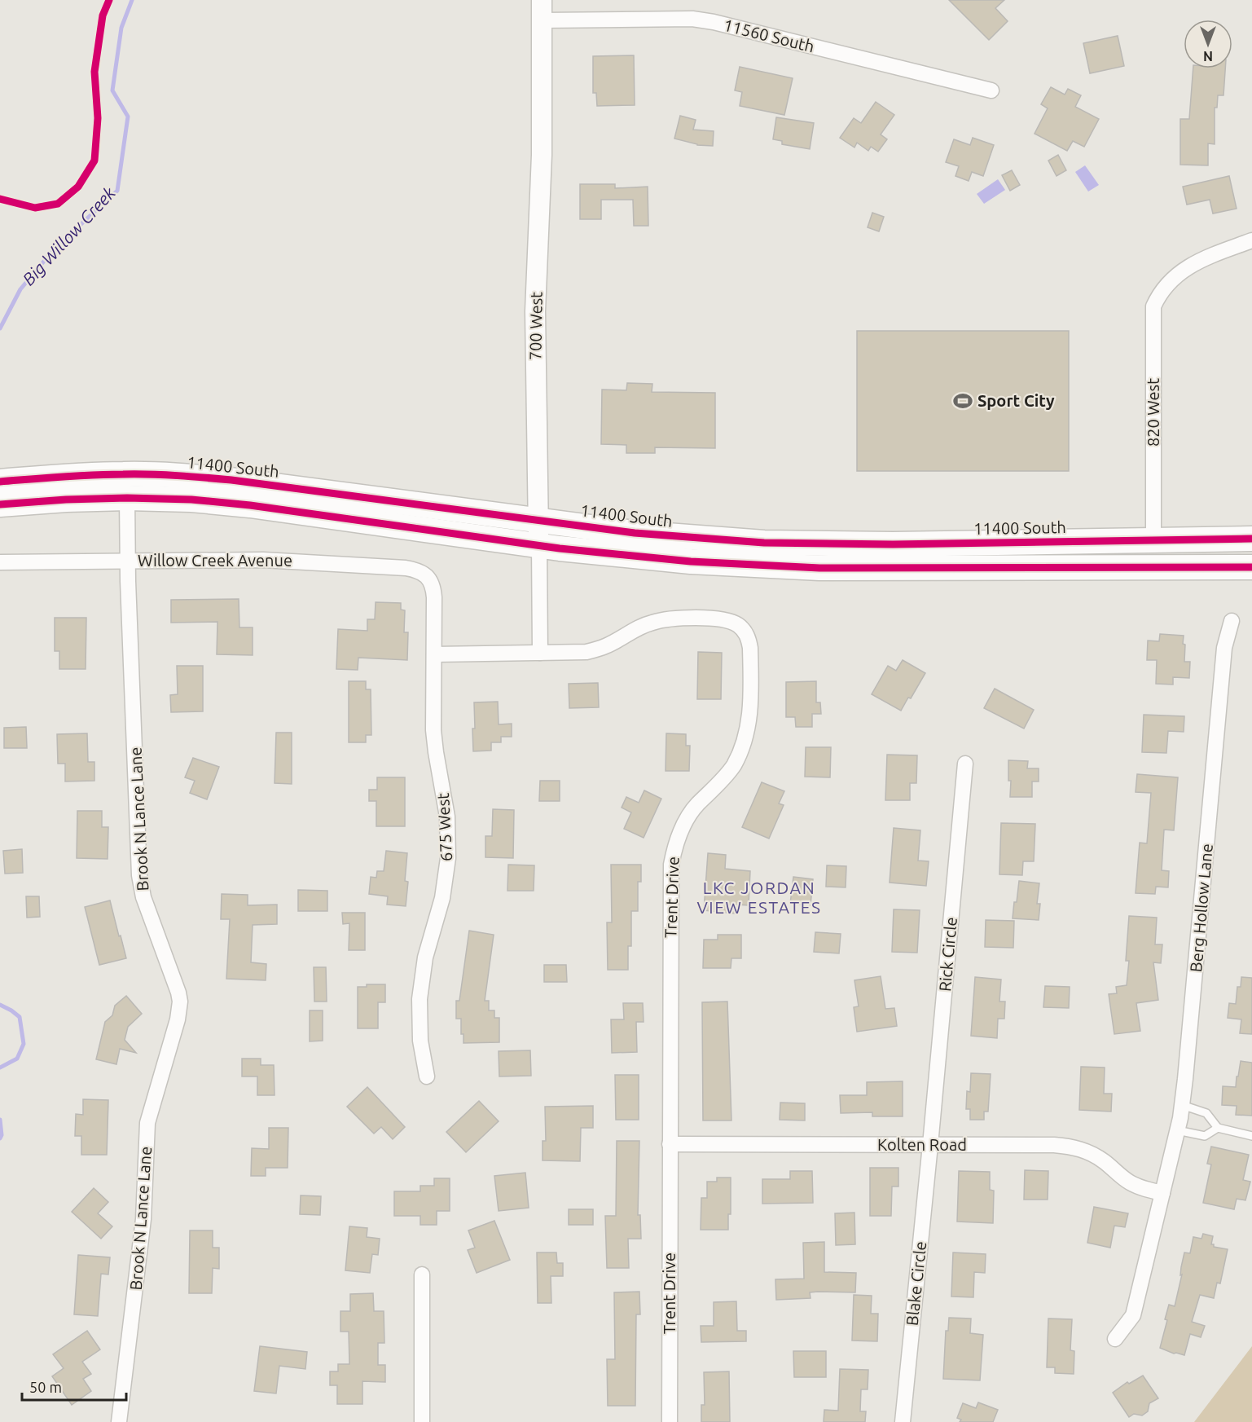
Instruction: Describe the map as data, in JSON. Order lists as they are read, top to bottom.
{
  "streets": {
    "main road": ["11400 South"],
    "street": [
      "11560 South",
      "700 West",
      "820 West",
      "Willow Creek Avenue",
      "Brook N Lance Lane",
      "675 West",
      "Trent Drive",
      "Berg Hollow Lane",
      "Rick Circle",
      "Kolten Road",
      "Blake Circle"
    ]
  },
  "crossings": [
    ["11560 South", "700 West"],
    ["700 West", "11400 South"],
    ["700 West", "Trent Drive"],
    ["820 West", "11400 South"],
    ["Willow Creek Avenue", "Brook N Lance Lane"],
    ["Willow Creek Avenue", "675 West"],
    ["675 West", "Trent Drive"],
    ["Trent Drive", "Kolten Road"],
    ["Berg Hollow Lane", "Kolten Road"],
    ["Rick Circle", "Kolten Road"],
    ["Rick Circle", "Blake Circle"],
    ["Kolten Road", "Blake Circle"]
  ],
  "districts": ["LKC JORDAN VIEW ESTATES"],
  "water": ["Big Willow Creek"],
  "places": {
    "sports": ["Sport City"]
  },
  "scale_bar": "50 m",
  "north": "bottom"
}
